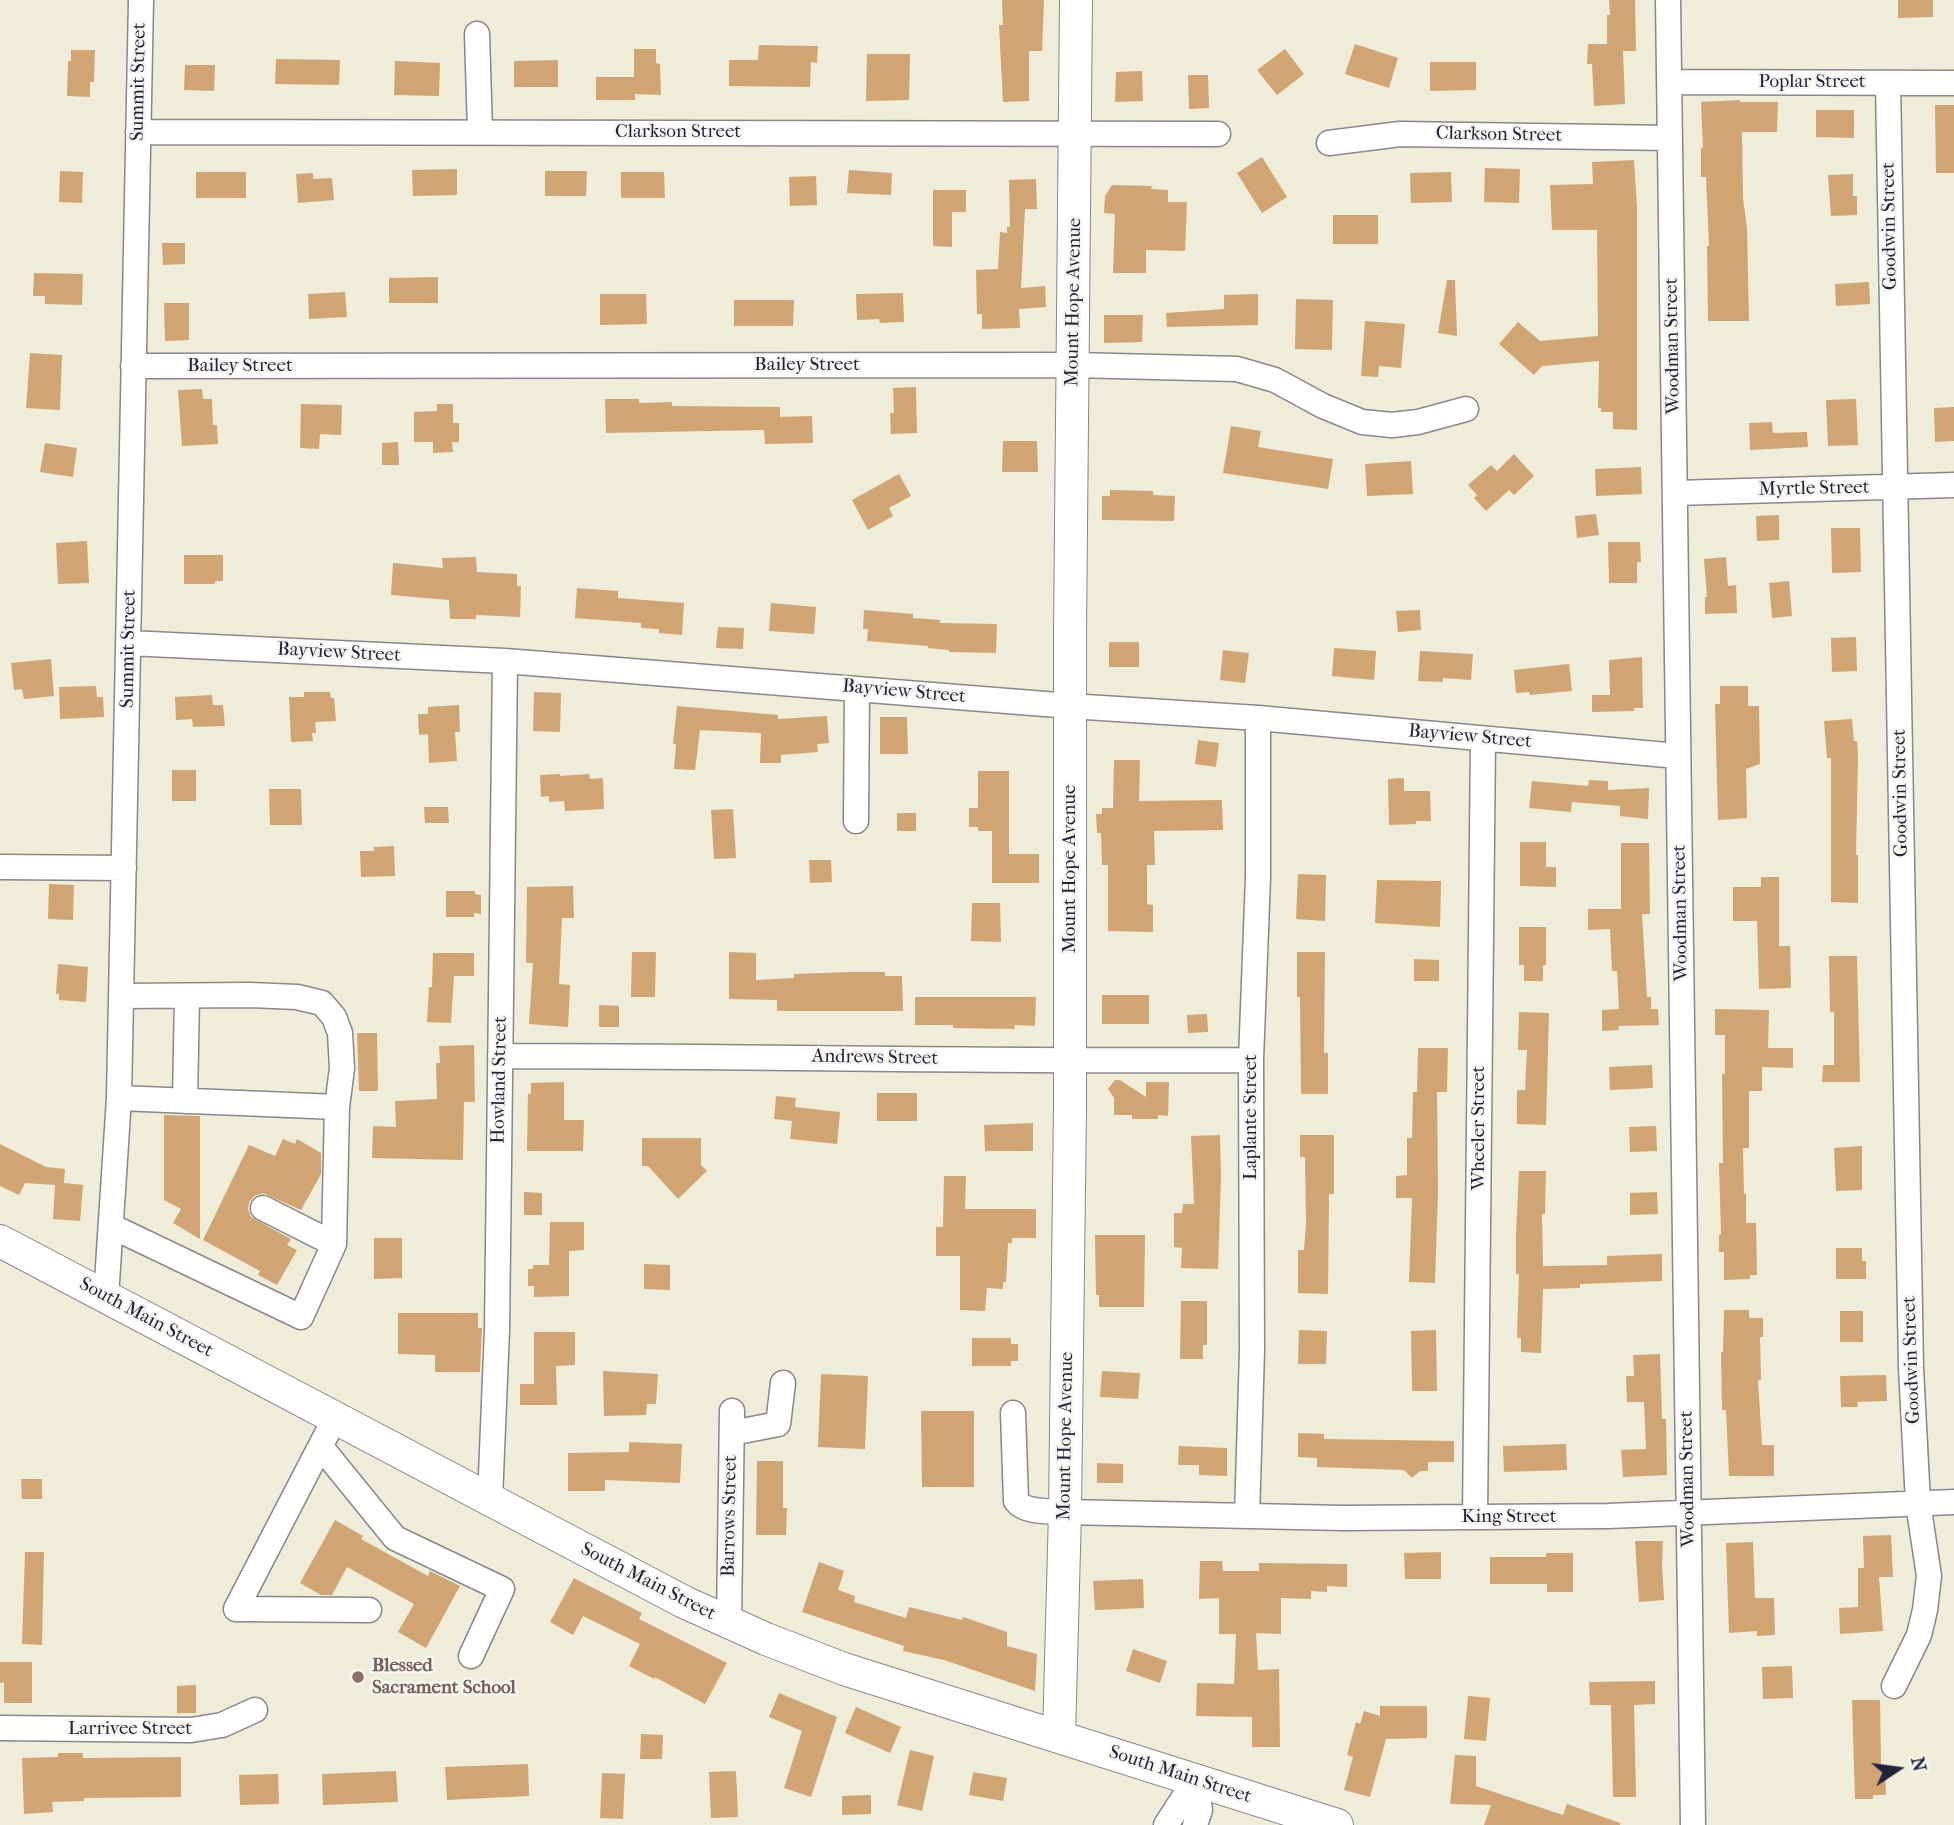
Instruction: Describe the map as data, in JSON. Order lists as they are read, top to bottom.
{
  "streets": {
    "main road": ["Mount Hope Avenue", "South Main Street"],
    "street": [
      "Summit Street",
      "Poplar Street",
      "Clarkson Street",
      "Goodwin Street",
      "Woodman Street",
      "Bailey Street",
      "Myrtle Street",
      "Bayview Street",
      "Andrews Street",
      "Howland Street",
      "Laplante Street",
      "Wheeler Street",
      "Barrows Street",
      "King Street",
      "Larrivee Street"
    ]
  },
  "crossings": [
    ["Summit Street", "Clarkson Street"],
    ["Summit Street", "Bailey Street"],
    ["Summit Street", "Bayview Street"],
    ["Summit Street", "South Main Street"],
    ["Poplar Street", "Goodwin Street"],
    ["Poplar Street", "Woodman Street"],
    ["Clarkson Street", "Mount Hope Avenue"],
    ["Clarkson Street", "Woodman Street"],
    ["Goodwin Street", "Myrtle Street"],
    ["Goodwin Street", "King Street"],
    ["Mount Hope Avenue", "Bailey Street"],
    ["Mount Hope Avenue", "Bayview Street"],
    ["Mount Hope Avenue", "Andrews Street"],
    ["Mount Hope Avenue", "South Main Street"],
    ["Mount Hope Avenue", "King Street"],
    ["Woodman Street", "Myrtle Street"],
    ["Woodman Street", "Bayview Street"],
    ["Woodman Street", "King Street"],
    ["Bayview Street", "Howland Street"],
    ["Bayview Street", "Laplante Street"],
    ["Bayview Street", "Wheeler Street"],
    ["Andrews Street", "Howland Street"],
    ["Andrews Street", "Laplante Street"],
    ["Howland Street", "South Main Street"],
    ["Laplante Street", "King Street"],
    ["Wheeler Street", "King Street"],
    ["South Main Street", "Barrows Street"]
  ],
  "places": ["Blessed Sacrament School"],
  "north": "right"
}
